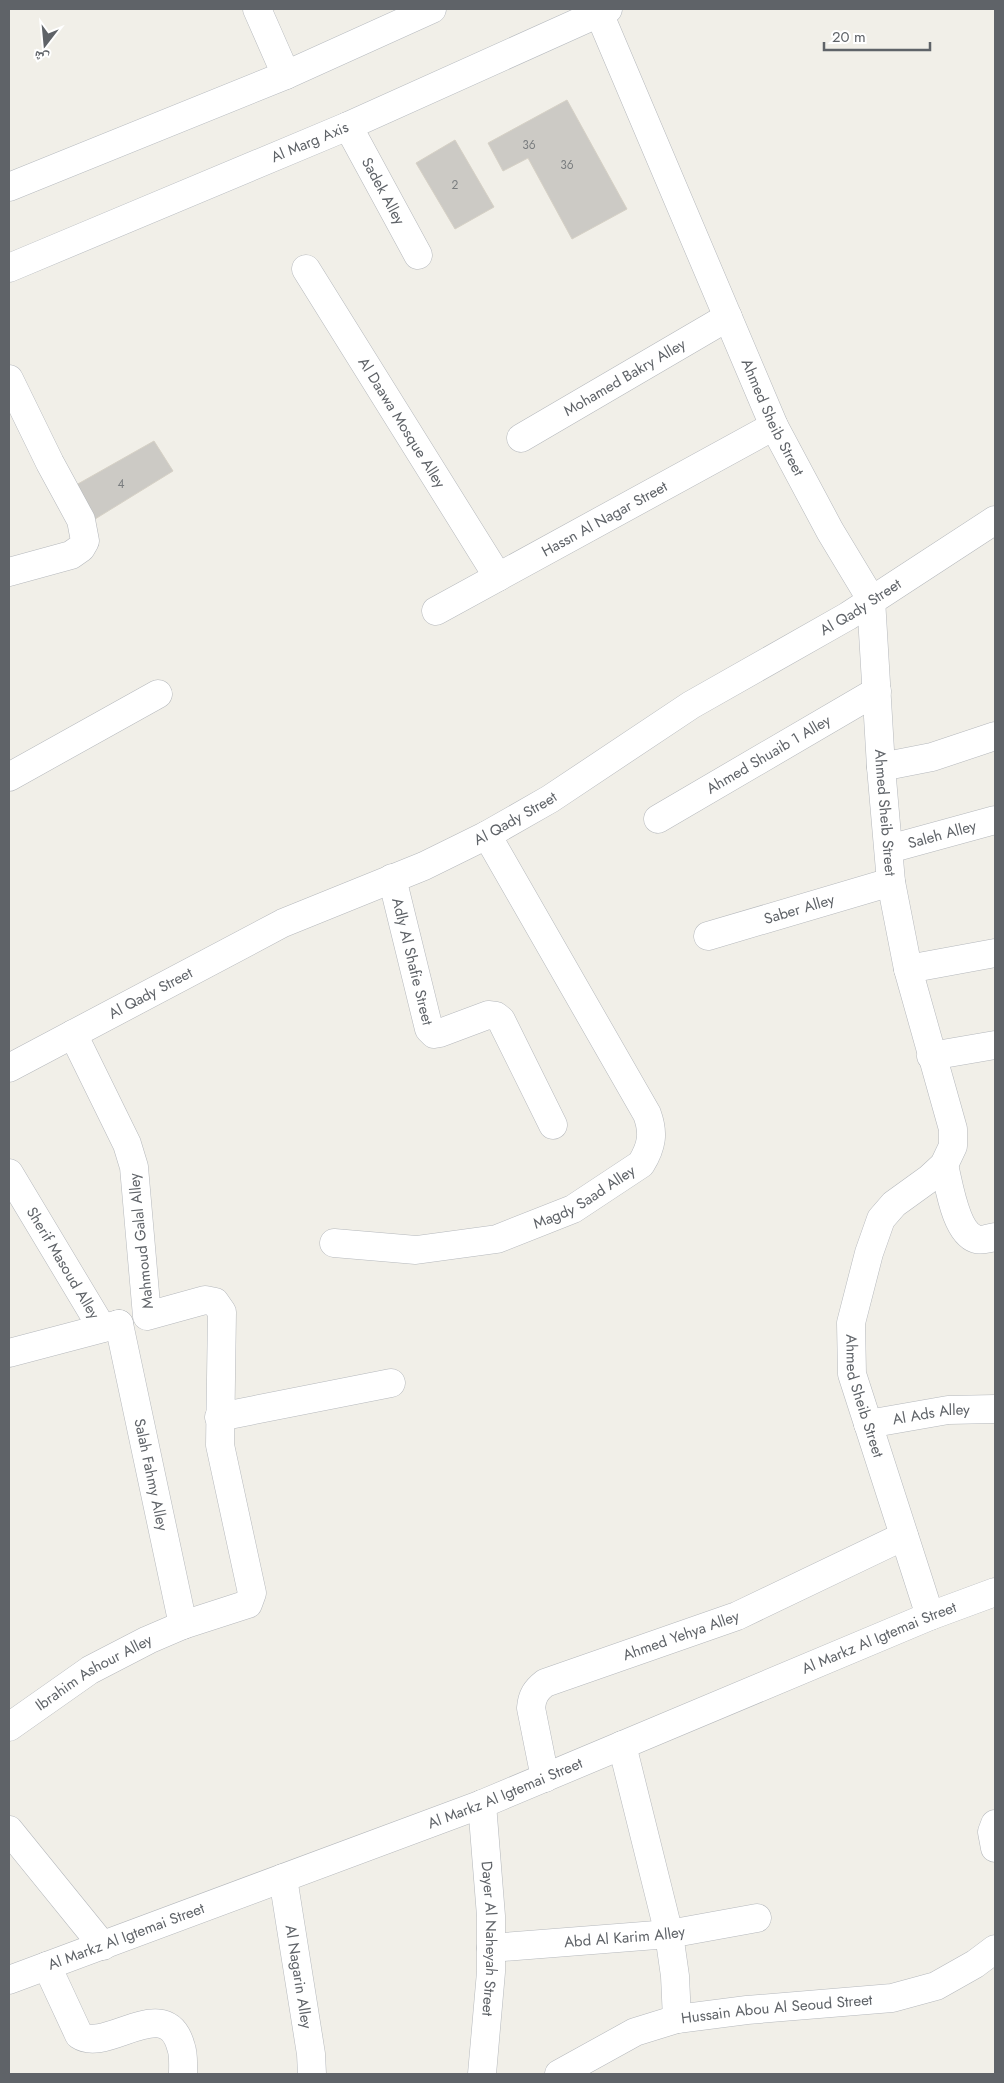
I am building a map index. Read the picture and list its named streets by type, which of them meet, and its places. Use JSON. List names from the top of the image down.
{
  "streets": {
    "street": [
      "Al Marg Axis",
      "Sadek Alley",
      "Mohamed Bakry Alley",
      "Ahmed Sheib Street",
      "Al Daawa Mosque Alley",
      "Hassn Al Nagar Street",
      "Al Qady Street",
      "Ahmed Shuaib 1 Alley",
      "Saleh Alley",
      "Saber Alley",
      "Adly Al Shafie Street",
      "Magdy Saad Alley",
      "Mahmoud Galal Alley",
      "Sherif Masoud Alley",
      "Al Ads Alley",
      "Salah Fahmy Alley",
      "Ahmed Yehya Alley",
      "Al Markz Al Igtemai Street",
      "Ibrahim Ashour Alley",
      "Abd Al Karim Alley",
      "Dayer Al Naheyah Street",
      "Al Nagarin Alley",
      "Hussain Abou Al Seoud Street"
    ]
  },
  "crossings": [
    ["Al Marg Axis", "Sadek Alley"],
    ["Al Marg Axis", "Ahmed Sheib Street"],
    ["Mohamed Bakry Alley", "Ahmed Sheib Street"],
    ["Ahmed Sheib Street", "Hassn Al Nagar Street"],
    ["Ahmed Sheib Street", "Al Qady Street"],
    ["Ahmed Sheib Street", "Ahmed Shuaib 1 Alley"],
    ["Ahmed Sheib Street", "Saleh Alley"],
    ["Ahmed Sheib Street", "Saber Alley"],
    ["Ahmed Sheib Street", "Al Ads Alley"],
    ["Ahmed Sheib Street", "Ahmed Yehya Alley"],
    ["Ahmed Sheib Street", "Al Markz Al Igtemai Street"],
    ["Al Daawa Mosque Alley", "Hassn Al Nagar Street"],
    ["Al Qady Street", "Adly Al Shafie Street"],
    ["Al Qady Street", "Magdy Saad Alley"],
    ["Al Qady Street", "Mahmoud Galal Alley"],
    ["Mahmoud Galal Alley", "Sherif Masoud Alley"],
    ["Mahmoud Galal Alley", "Salah Fahmy Alley"],
    ["Mahmoud Galal Alley", "Ibrahim Ashour Alley"],
    ["Sherif Masoud Alley", "Salah Fahmy Alley"],
    ["Salah Fahmy Alley", "Ibrahim Ashour Alley"],
    ["Ahmed Yehya Alley", "Al Markz Al Igtemai Street"],
    ["Al Markz Al Igtemai Street", "Dayer Al Naheyah Street"],
    ["Al Markz Al Igtemai Street", "Al Nagarin Alley"],
    ["Abd Al Karim Alley", "Dayer Al Naheyah Street"]
  ],
  "house_numbers": [
    "36",
    "36",
    "2",
    "4"
  ],
  "scale_bar": "20 m",
  "north": "bottom"
}
